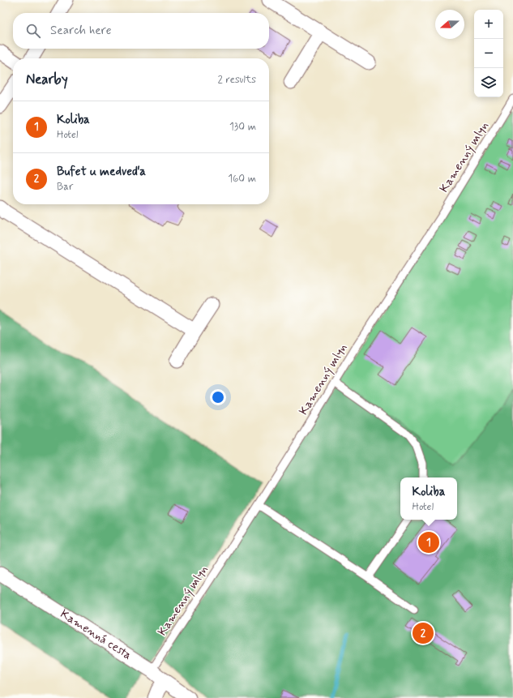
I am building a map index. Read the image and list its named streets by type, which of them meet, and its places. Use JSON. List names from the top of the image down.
{
  "streets": {
    "street": ["Kamenná cesta"],
    "lane": ["Kamenný mlyn"]
  },
  "crossings": [
    ["Kamenný mlyn", "Kamenná cesta"]
  ],
  "north": "left",
  "page": {
    "map_buttons": ["+", "−"],
    "search": "Search here",
    "heading": ["Nearby", "2 results"],
    "list": [
      {
        "mark": "1",
        "name": "Koliba",
        "note": "Hotel",
        "value": "130 m"
      },
      {
        "mark": "2",
        "name": "Bufet u medveďa",
        "note": "Bar",
        "value": "160 m"
      }
    ],
    "popup": ["Koliba", "Hotel"],
    "pins": ["1", "2"]
  }
}
